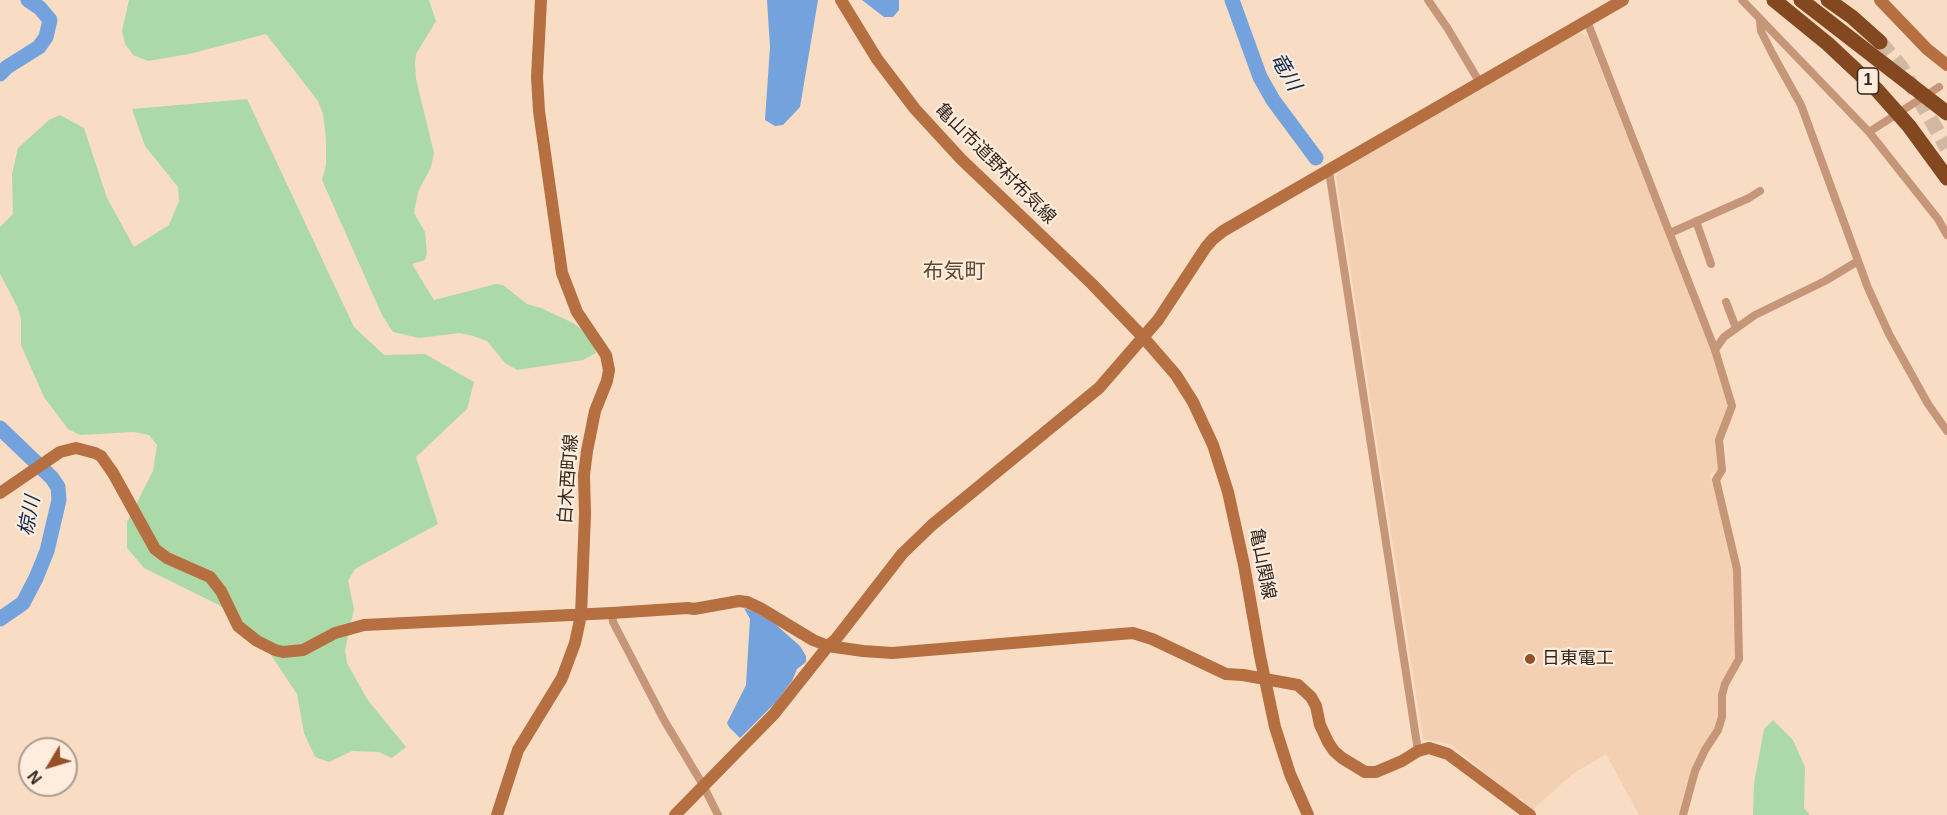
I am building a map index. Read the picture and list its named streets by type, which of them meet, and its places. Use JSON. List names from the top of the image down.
{
  "streets": {
    "highway": ["1"],
    "street": ["亀山市道野村布気線", "白木西町線", "亀山関線"]
  },
  "crossings": [
    ["亀山市道野村布気線", "亀山関線"]
  ],
  "districts": ["布気町"],
  "water": ["竜川", "椋川"],
  "places": ["日東電工"],
  "north": "bottom left"
}
